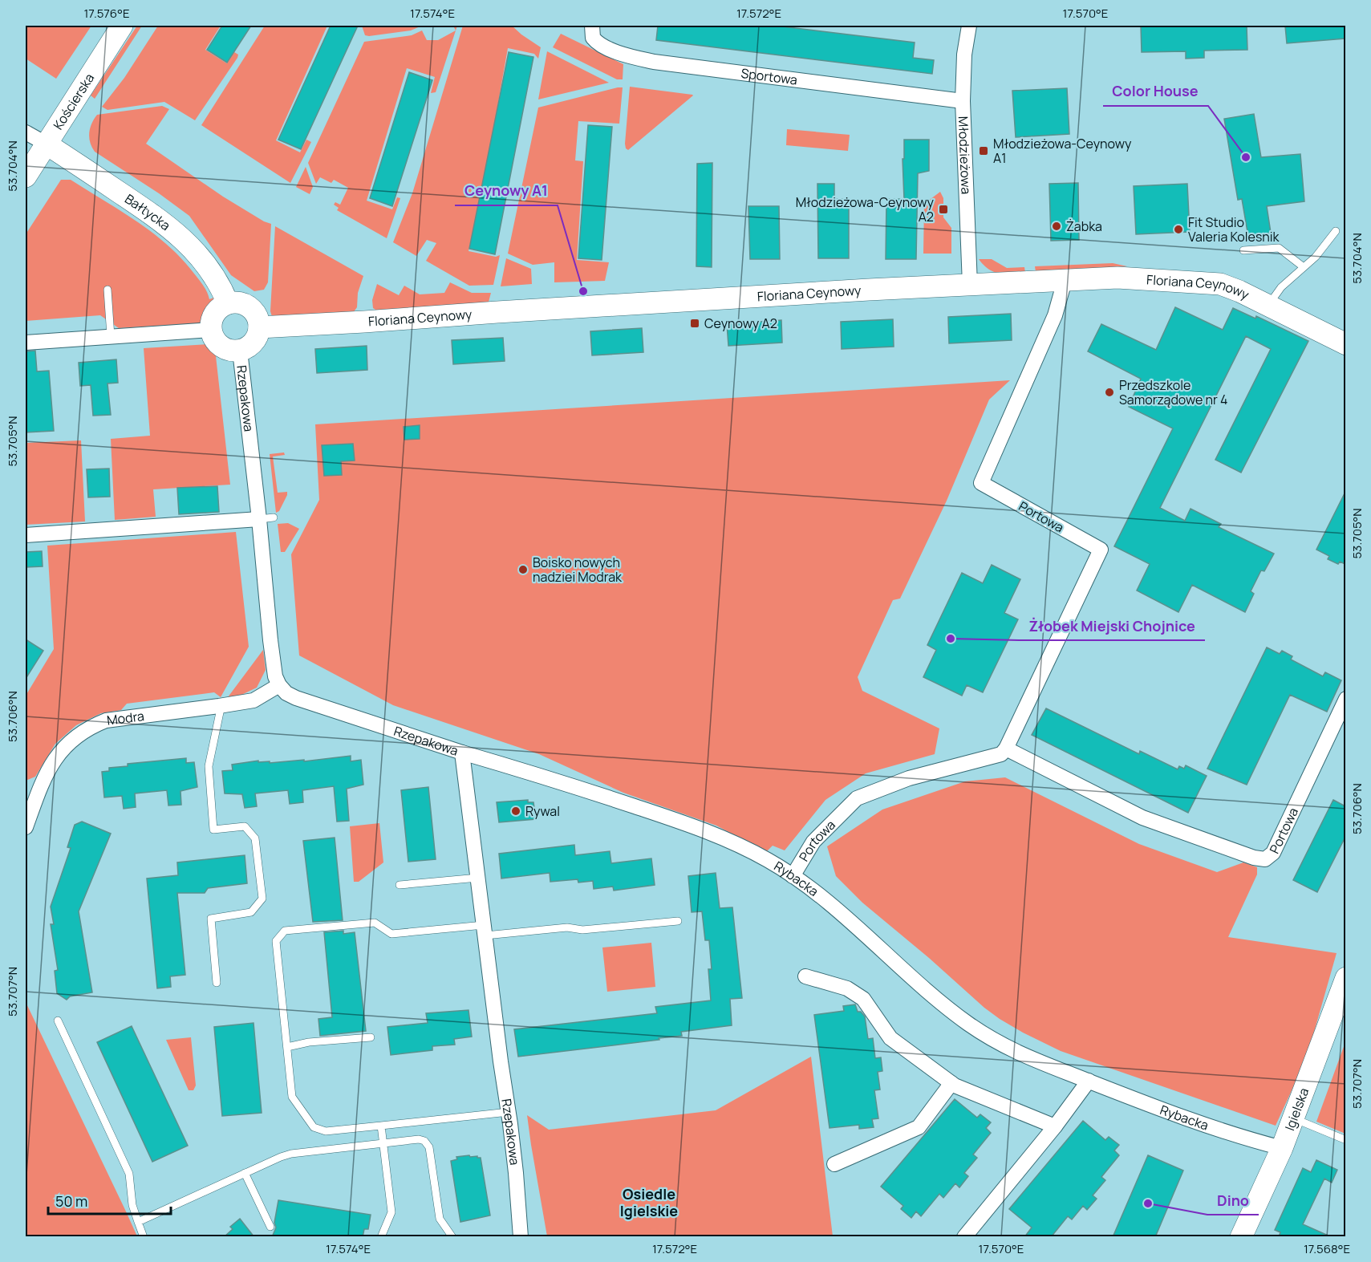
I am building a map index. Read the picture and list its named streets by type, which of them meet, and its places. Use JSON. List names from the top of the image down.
{
  "streets": {
    "street": [
      "Sportowa",
      "Kościerska",
      "Młodzieżowa",
      "Bałtycka",
      "Floriana Ceynowy",
      "Rzepakowa",
      "Portowa",
      "Modra",
      "Rybacka",
      "Igielska"
    ]
  },
  "crossings": [
    ["Sportowa", "Młodzieżowa"],
    ["Kościerska", "Bałtycka"],
    ["Młodzieżowa", "Floriana Ceynowy"],
    ["Bałtycka", "Floriana Ceynowy"],
    ["Bałtycka", "Rzepakowa"],
    ["Floriana Ceynowy", "Rzepakowa"],
    ["Floriana Ceynowy", "Portowa"],
    ["Rzepakowa", "Modra"],
    ["Rzepakowa", "Rybacka"],
    ["Portowa", "Rybacka"],
    ["Rybacka", "Igielska"]
  ],
  "districts": ["Osiedle Igielskie"],
  "places": {
    "transit": ["Młodzieżowa-Ceynowy A1", "Młodzieżowa-Ceynowy A2", "Ceynowy A2"],
    "other": [
      "Color House",
      "Żabka",
      "Fit Studio Valeria Kolesnik",
      "Ceynowy A1",
      "Przedszkole Samorządowe nr 4",
      "Boisko nowych nadziei Modrak",
      "Żłobek Miejski Chojnice",
      "Rywal",
      "Dino"
    ]
  },
  "scale_bar": "50 m",
  "coordinates": [
    "17.576°E",
    "17.574°E",
    "17.572°E",
    "17.570°E",
    "53.704°N",
    "53.705°N",
    "53.706°N",
    "53.707°N",
    "17.568°E"
  ]
}
